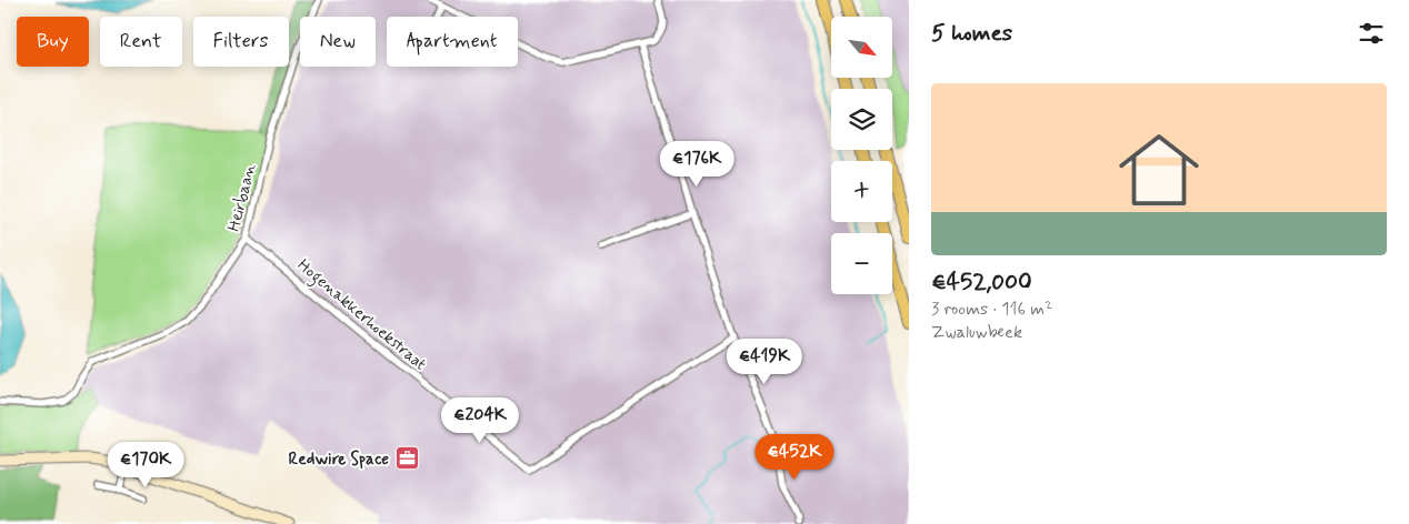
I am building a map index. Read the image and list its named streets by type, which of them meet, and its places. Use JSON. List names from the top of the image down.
{
  "streets": {
    "street": ["Heirbaan", "Hogenakkerhoekstraat"]
  },
  "crossings": [
    ["Heirbaan", "Hogenakkerhoekstraat"]
  ],
  "places": {
    "office": ["Redwire Space"]
  },
  "north": "bottom right",
  "page": {
    "heading": "5 homes",
    "map_buttons": ["+", "−"],
    "chip": [
      "Buy",
      "Rent",
      "Filters",
      "New",
      "Apartment"
    ],
    "list": [
      {
        "name": "€452,000",
        "note": "3 rooms · 116 m² · Zwaluwbeek"
      }
    ],
    "price": [
      "€176K",
      "€419K",
      "€204K",
      "€452K",
      "€170K"
    ]
  }
}
